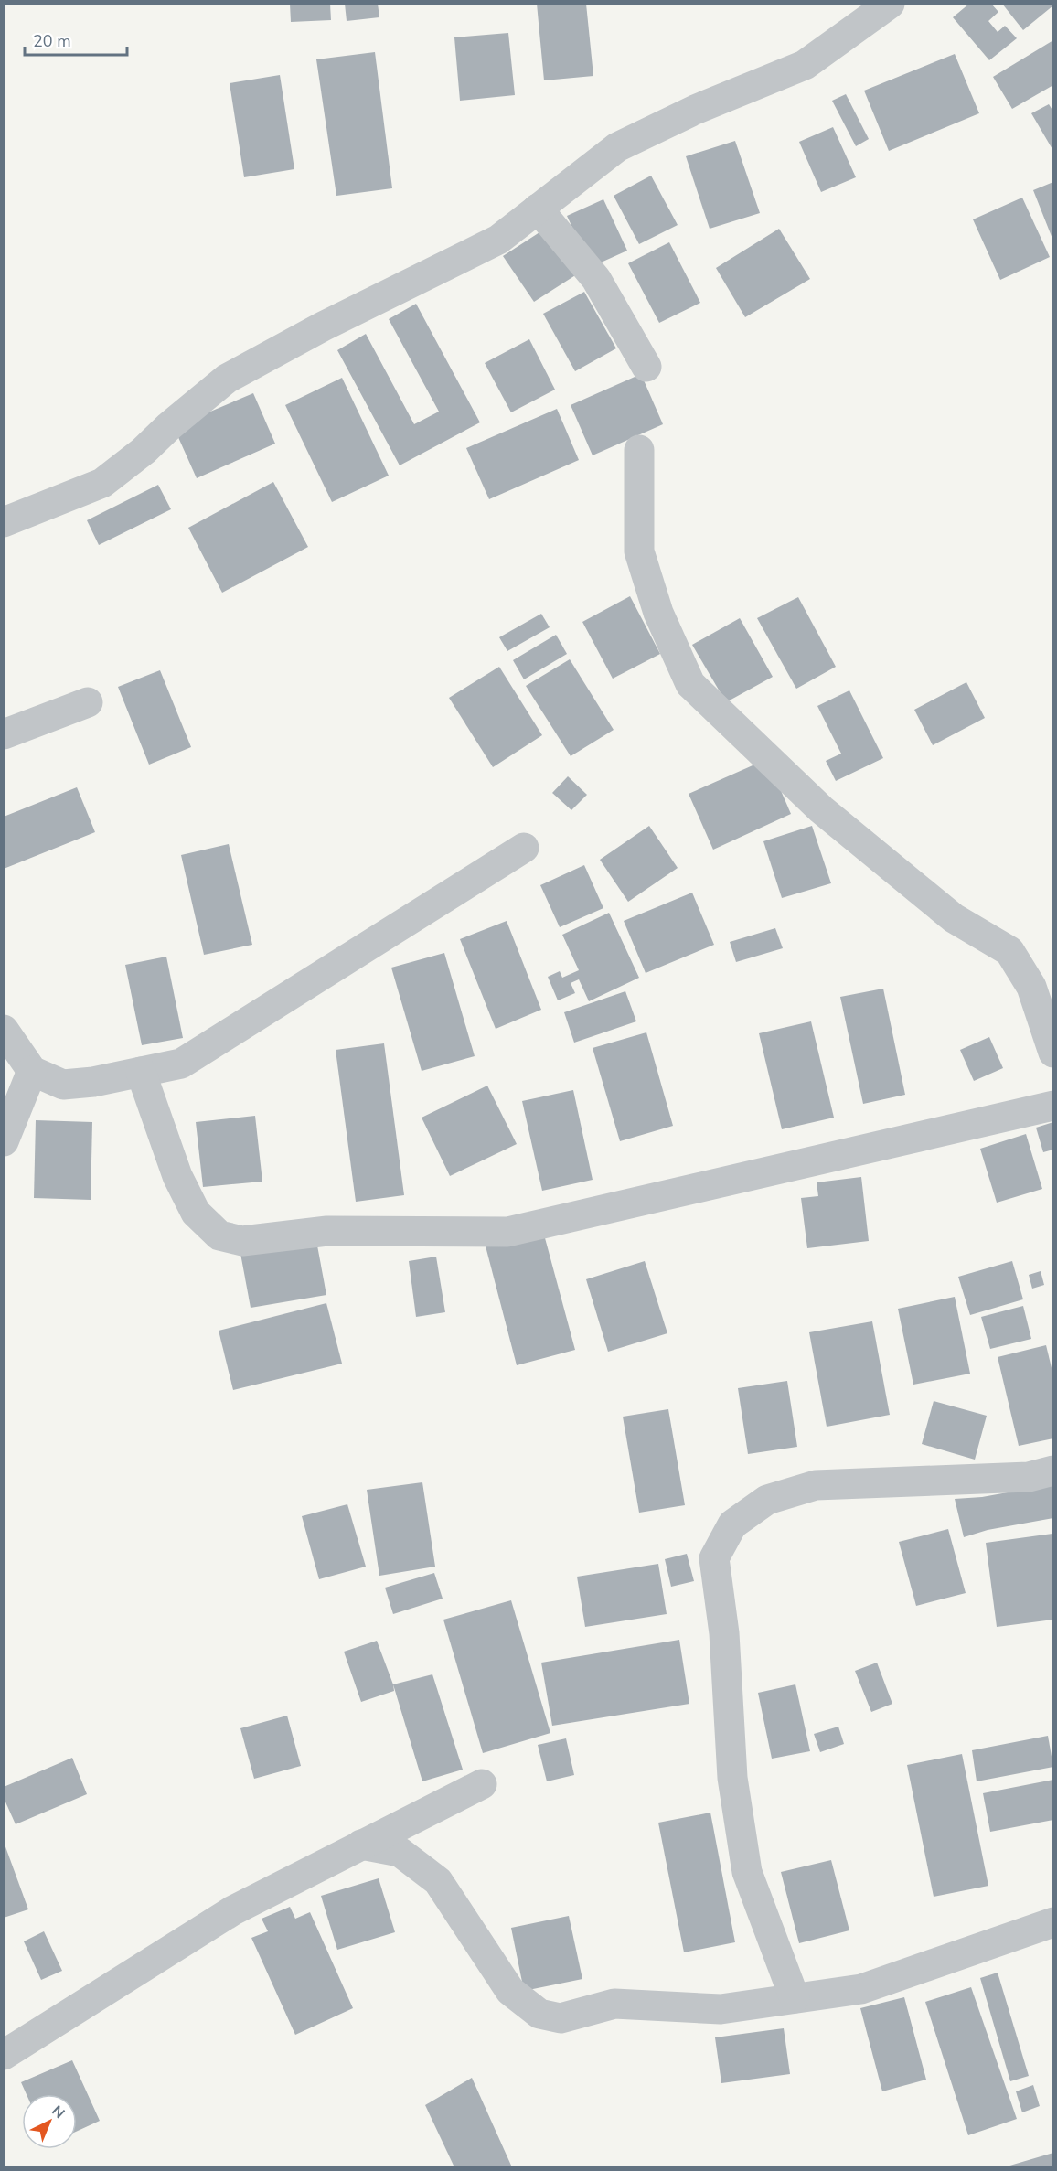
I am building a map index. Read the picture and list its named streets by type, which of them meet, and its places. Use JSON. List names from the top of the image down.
{
  "scale_bar": "20 m",
  "north": "top right"
}
